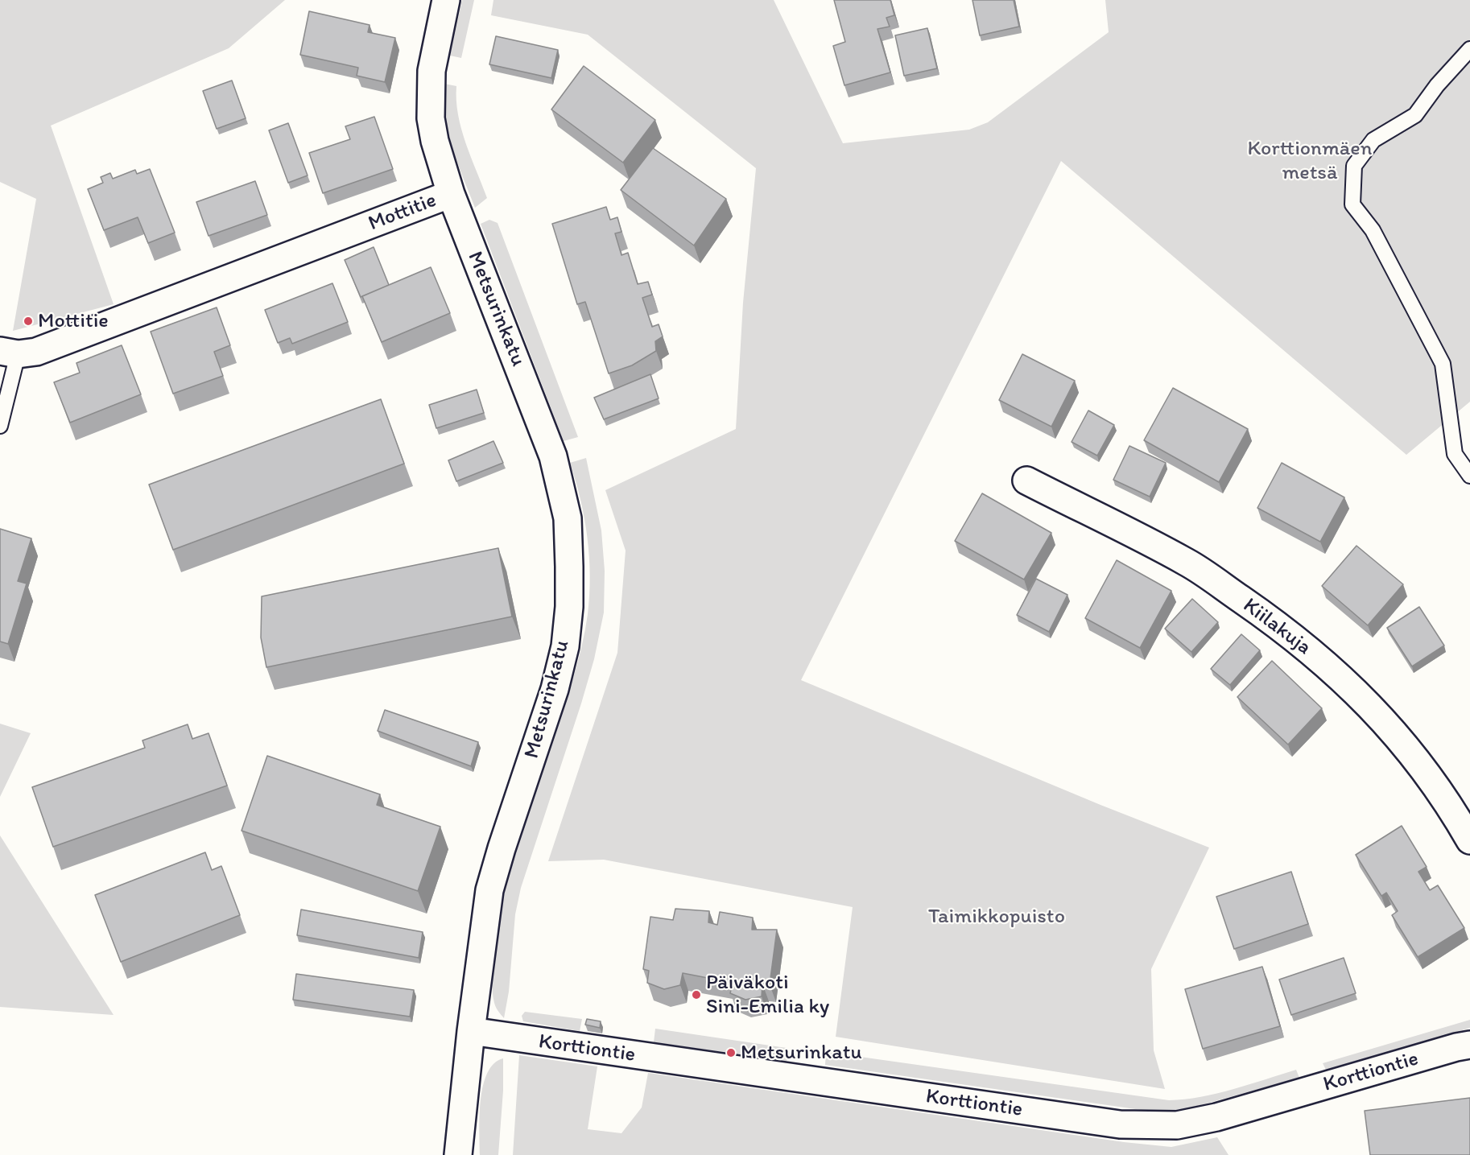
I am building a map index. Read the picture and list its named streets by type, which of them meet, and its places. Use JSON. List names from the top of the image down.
{
  "streets": {
    "street": [
      "Mottitie",
      "Metsurinkatu",
      "Kiilakuja",
      "Korttiontie"
    ]
  },
  "crossings": [
    ["Mottitie", "Metsurinkatu"],
    ["Metsurinkatu", "Korttiontie"]
  ],
  "parks": ["Korttionmäen metsä", "Taimikkopuisto"],
  "places": ["Mottitie", "Päiväkoti Sini-Emilia ky", "Metsurinkatu"]
}
